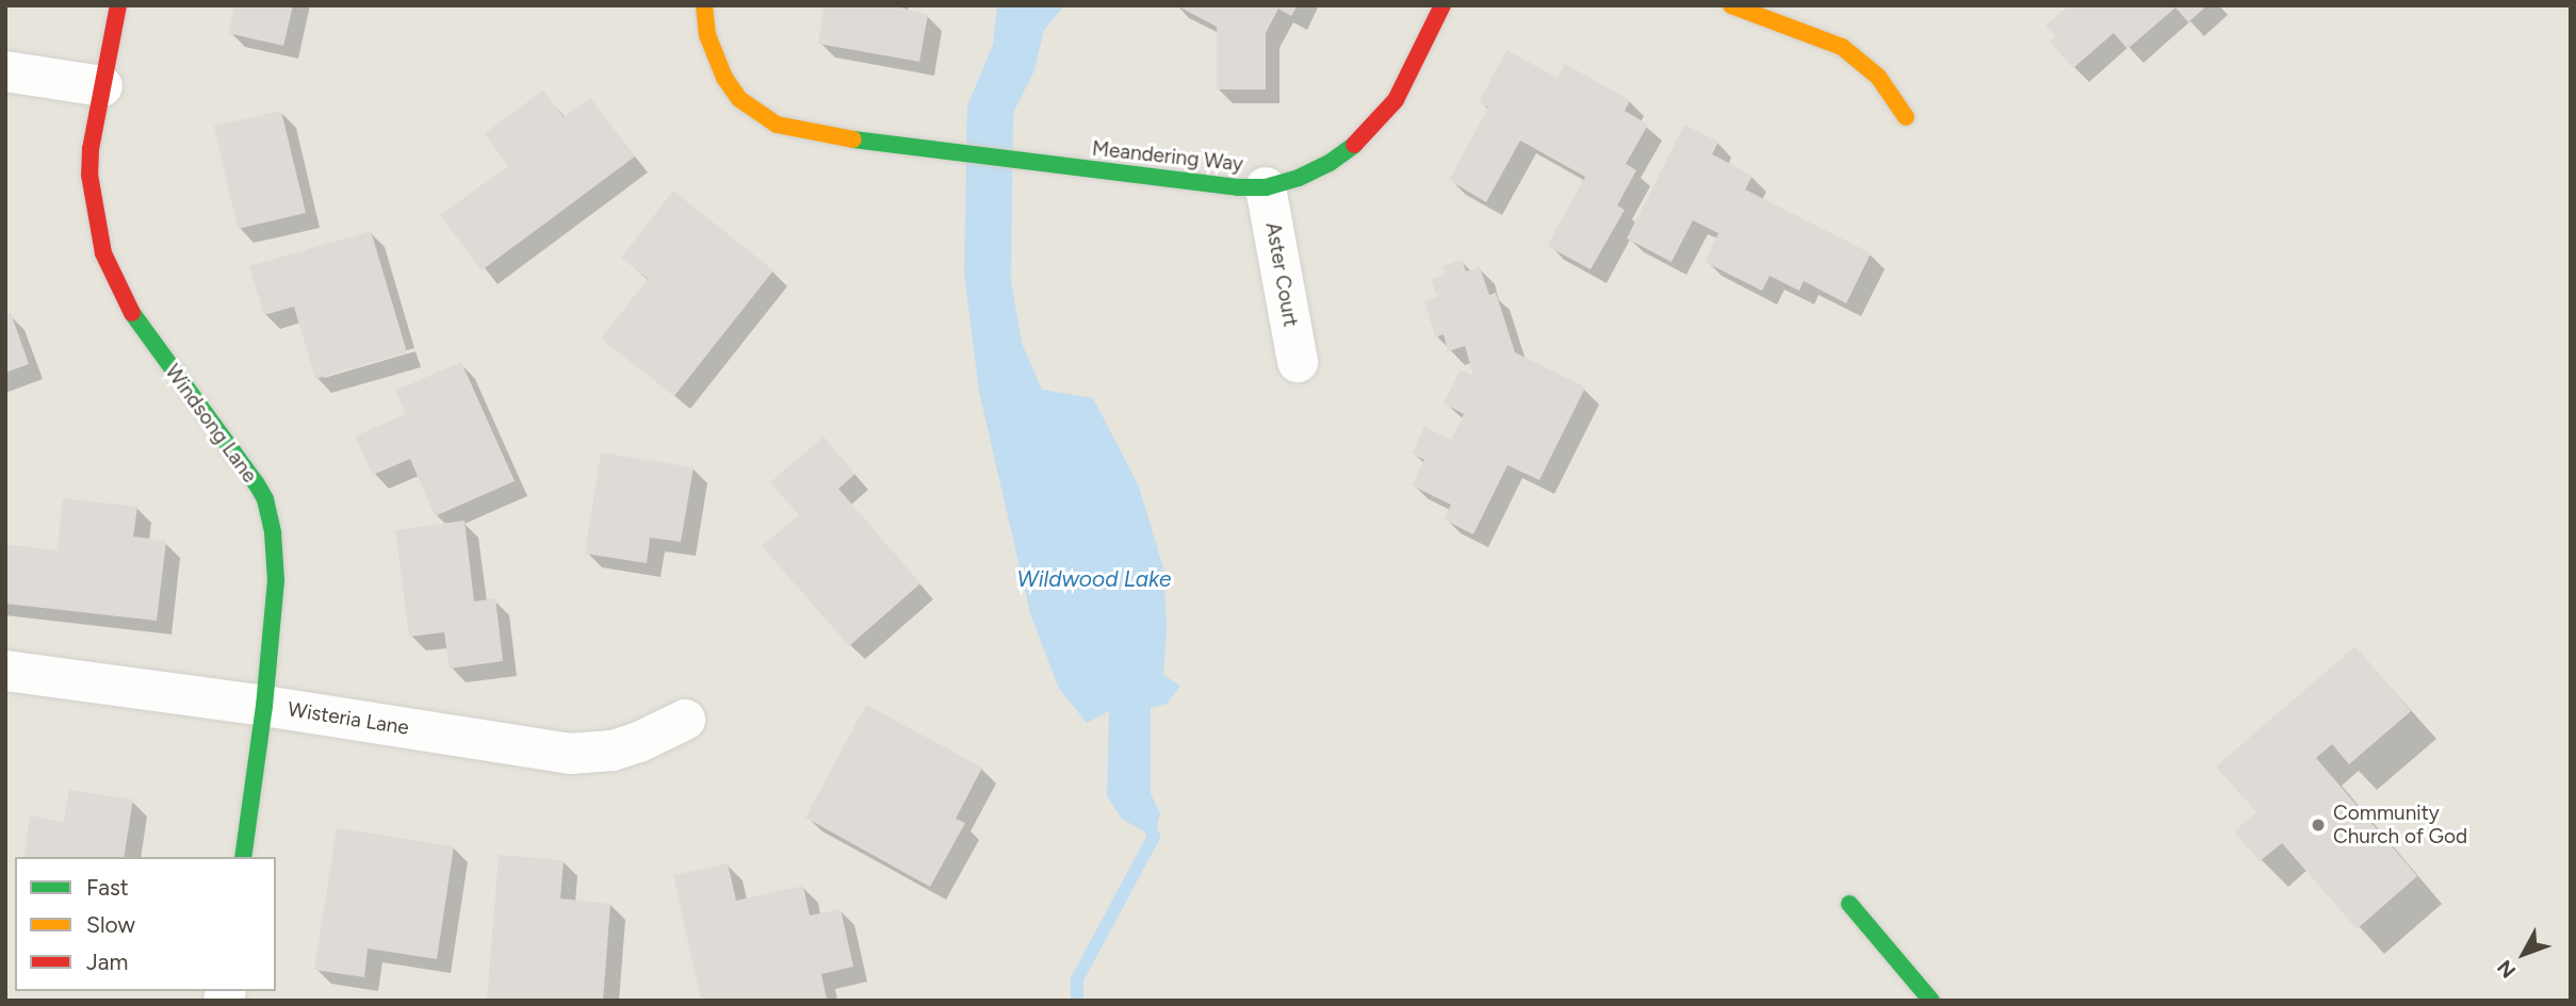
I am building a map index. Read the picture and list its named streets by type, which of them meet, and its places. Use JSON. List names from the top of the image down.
{
  "streets": {
    "street": [
      "Meandering Way",
      "Aster Court",
      "Windsong Lane",
      "Wisteria Lane"
    ]
  },
  "crossings": [
    ["Meandering Way", "Aster Court"],
    ["Windsong Lane", "Wisteria Lane"]
  ],
  "water": ["Wildwood Lake"],
  "places": ["Community Church of God"],
  "legend": ["Fast", "Slow", "Jam"],
  "north": "bottom left"
}
